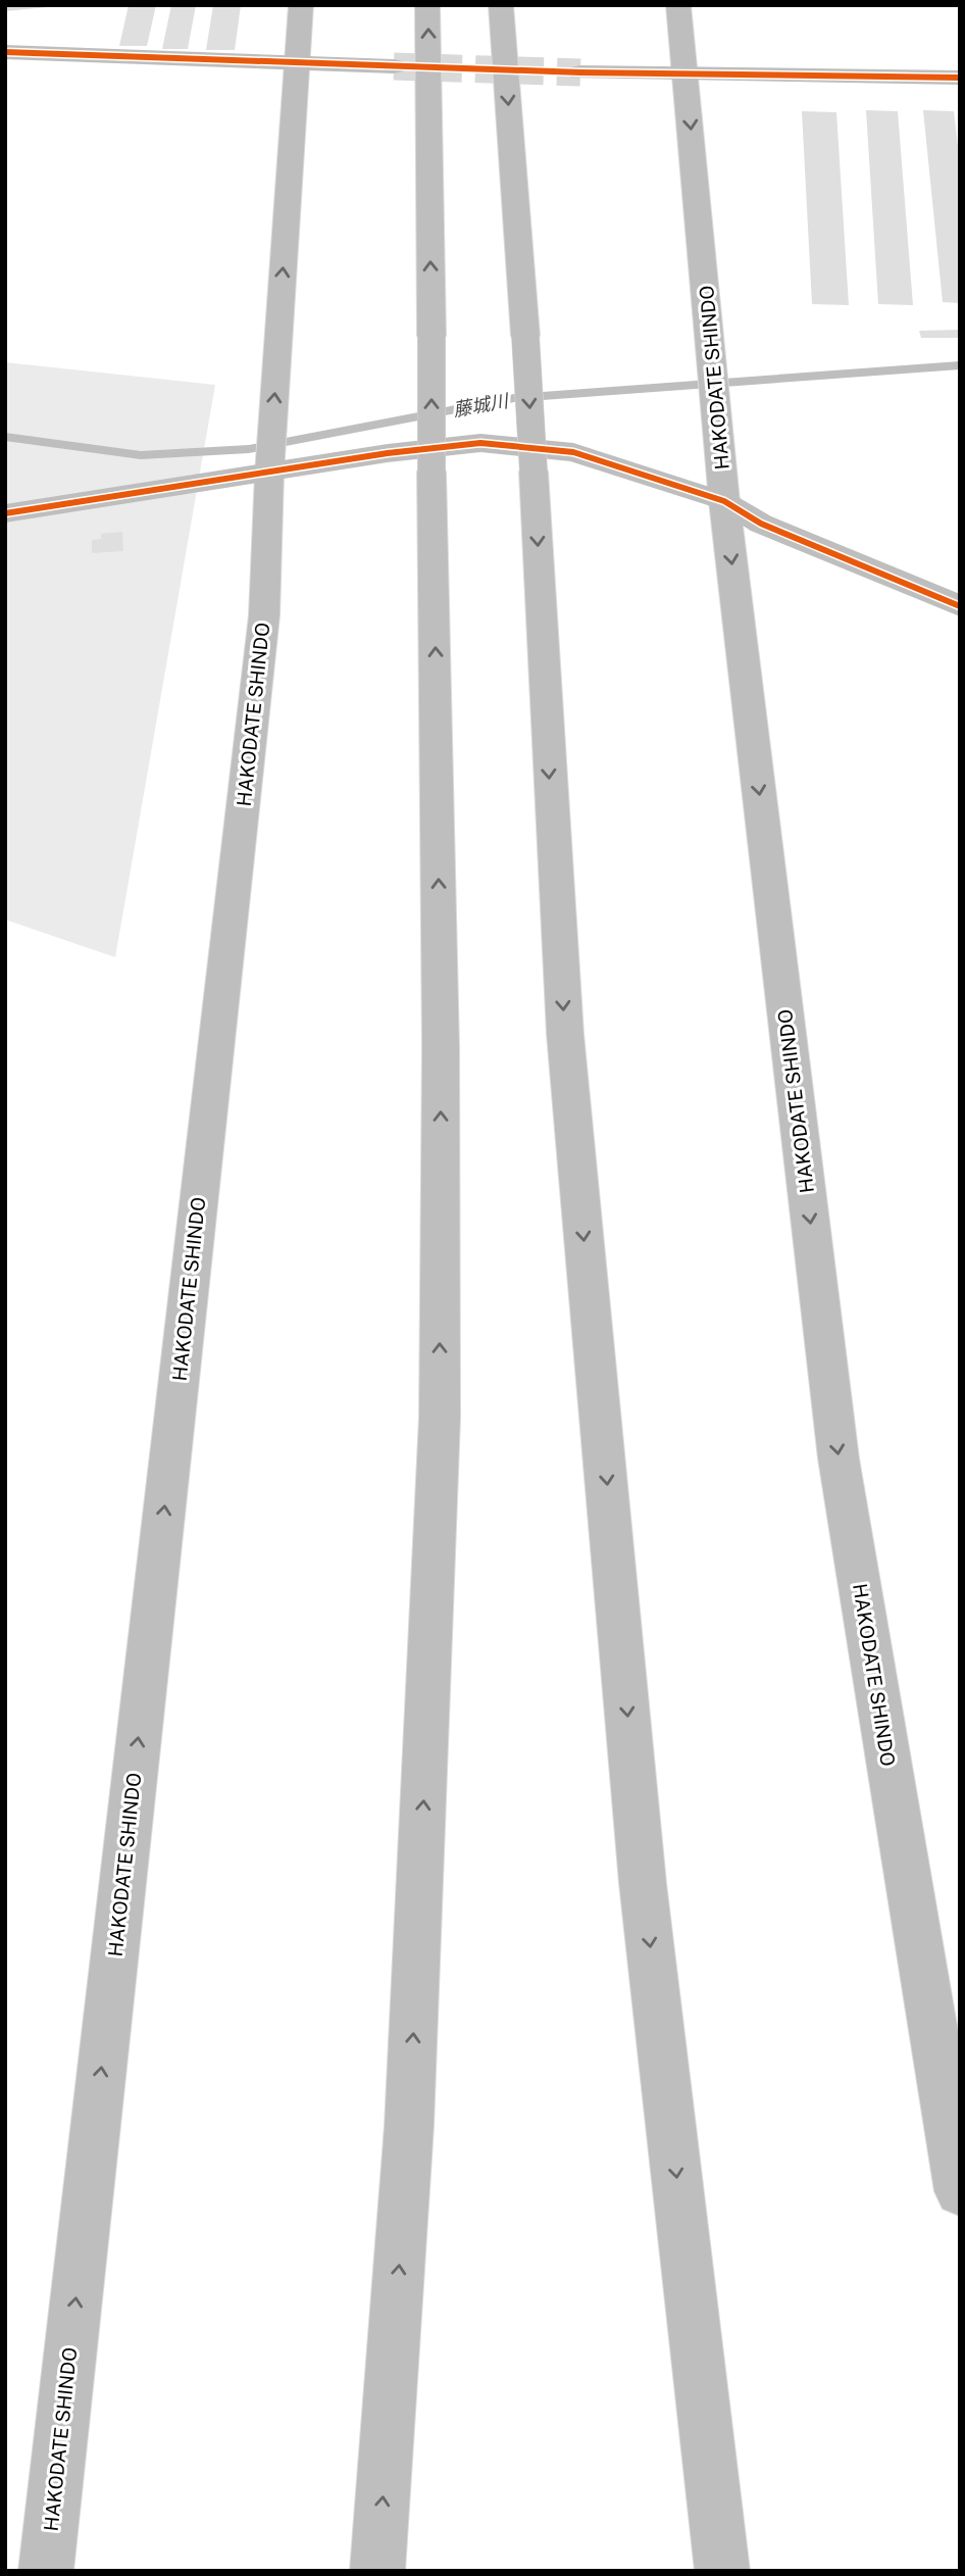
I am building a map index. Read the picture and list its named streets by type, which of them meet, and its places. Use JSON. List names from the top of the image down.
{
  "streets": {
    "main road": ["HAKODATE SHINDO"]
  },
  "water": ["藤城川"]
}
